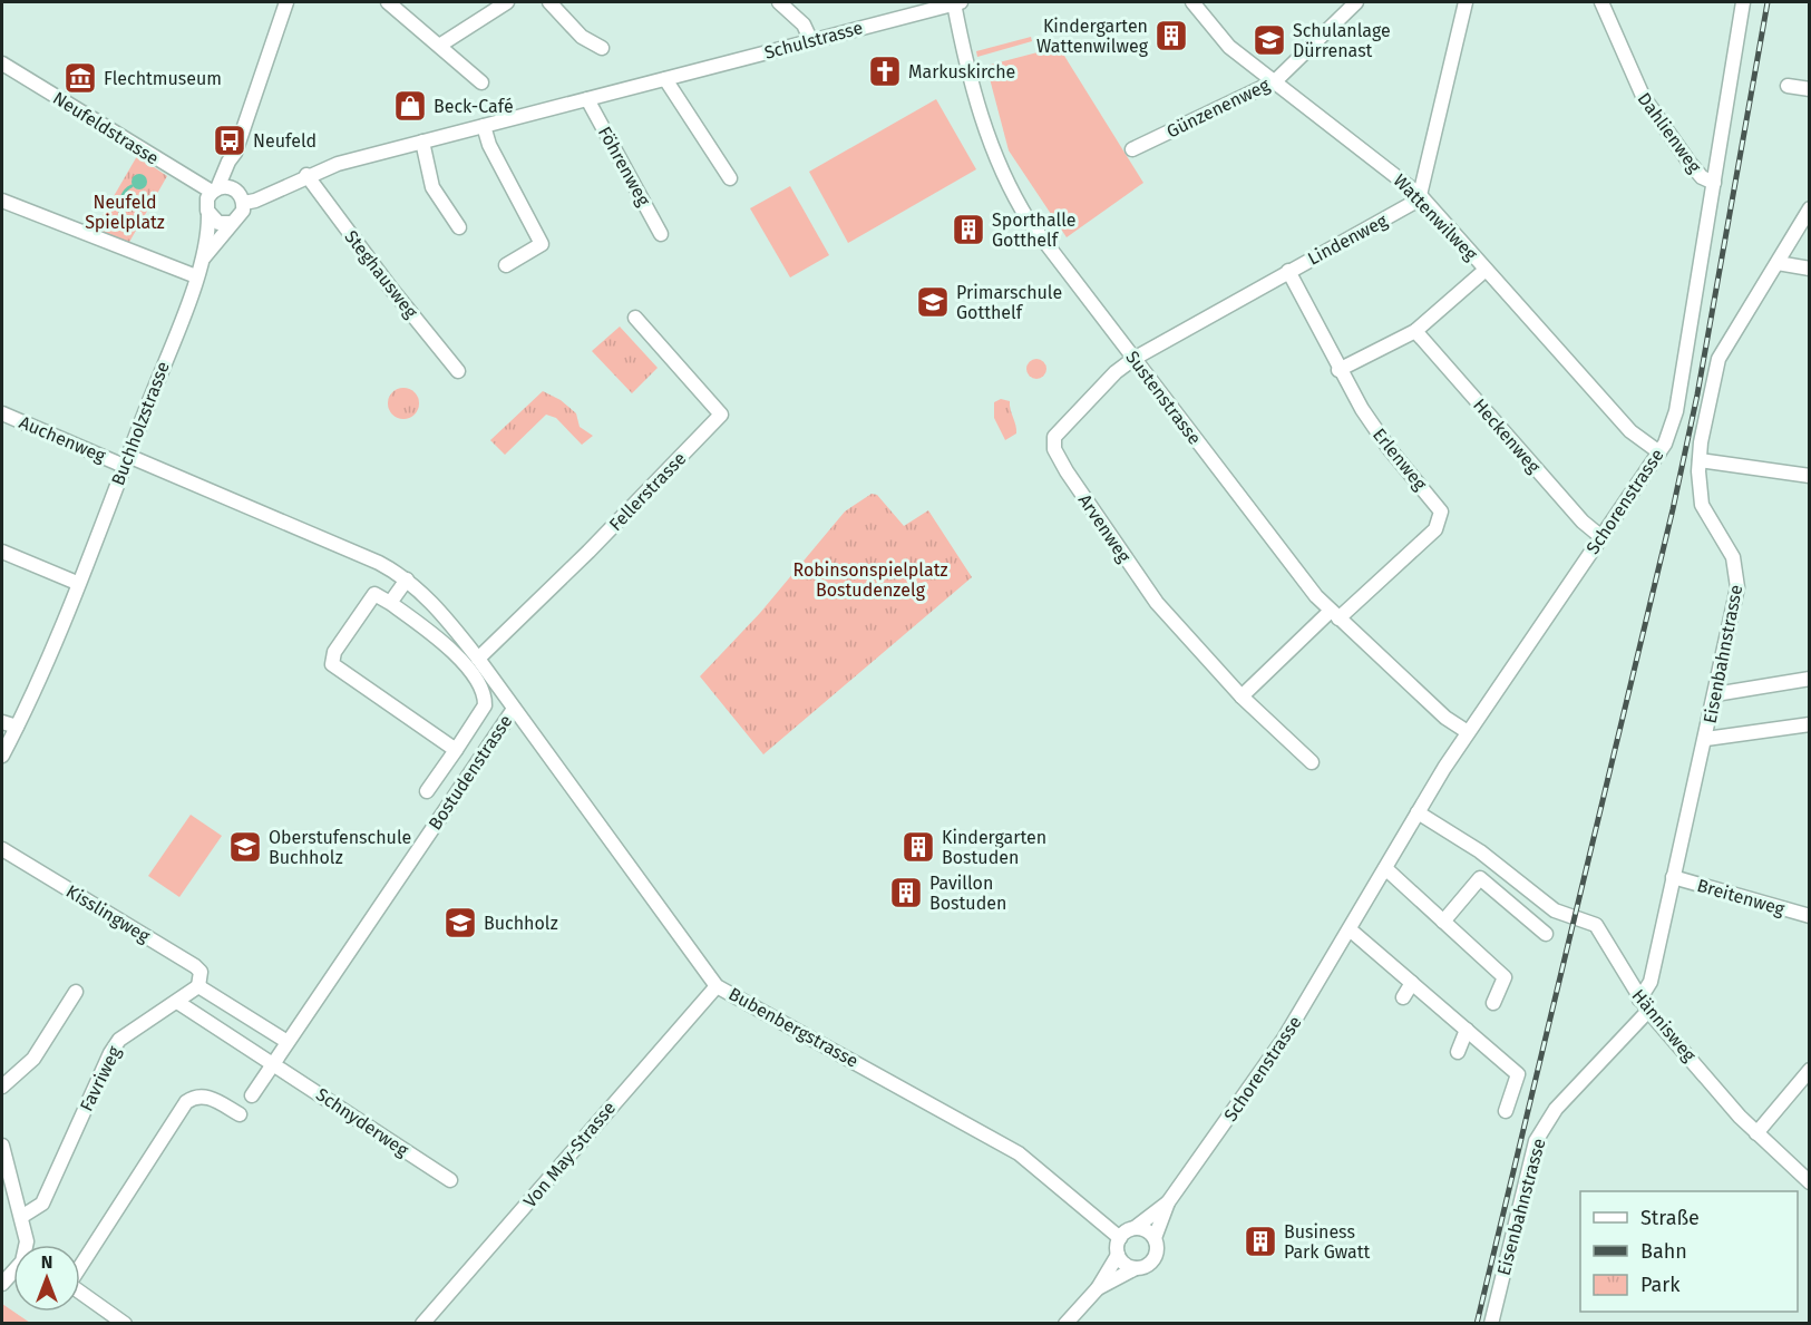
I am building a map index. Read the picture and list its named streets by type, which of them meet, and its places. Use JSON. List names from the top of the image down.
{
  "streets": {
    "street": [
      "Schulstrasse",
      "Günzenenweg",
      "Neufeldstrasse",
      "Dahlienweg",
      "Föhrenweg",
      "Wattenwilweg",
      "Lindenweg",
      "Steghausweg",
      "Sustenstrasse",
      "Buchholzstrasse",
      "Heckenweg",
      "Auchenweg",
      "Erlenweg",
      "Fellerstrasse",
      "Schorenstrasse",
      "Arvenweg",
      "Eisenbahnstrasse",
      "Bostudenstrasse",
      "Breitenweg",
      "Kisslingweg",
      "Hännisweg",
      "Bubenbergstrasse",
      "Favriweg",
      "Schnyderweg",
      "Von May-Strasse"
    ]
  },
  "crossings": [
    ["Schulstrasse", "Neufeldstrasse"],
    ["Schulstrasse", "Föhrenweg"],
    ["Schulstrasse", "Steghausweg"],
    ["Schulstrasse", "Sustenstrasse"],
    ["Schulstrasse", "Buchholzstrasse"],
    ["Günzenenweg", "Wattenwilweg"],
    ["Neufeldstrasse", "Buchholzstrasse"],
    ["Dahlienweg", "Schorenstrasse"],
    ["Wattenwilweg", "Lindenweg"],
    ["Wattenwilweg", "Schorenstrasse"],
    ["Lindenweg", "Sustenstrasse"],
    ["Lindenweg", "Erlenweg"],
    ["Lindenweg", "Arvenweg"],
    ["Sustenstrasse", "Erlenweg"],
    ["Sustenstrasse", "Schorenstrasse"],
    ["Sustenstrasse", "Arvenweg"],
    ["Buchholzstrasse", "Auchenweg"],
    ["Buchholzstrasse", "Bostudenstrasse"],
    ["Heckenweg", "Schorenstrasse"],
    ["Auchenweg", "Bostudenstrasse"],
    ["Fellerstrasse", "Bostudenstrasse"],
    ["Schorenstrasse", "Hännisweg"],
    ["Schorenstrasse", "Bubenbergstrasse"],
    ["Eisenbahnstrasse", "Breitenweg"],
    ["Eisenbahnstrasse", "Hännisweg"],
    ["Bostudenstrasse", "Bubenbergstrasse"],
    ["Bostudenstrasse", "Schnyderweg"],
    ["Kisslingweg", "Favriweg"],
    ["Bubenbergstrasse", "Von May-Strasse"],
    ["Favriweg", "Schnyderweg"]
  ],
  "parks": ["Neufeld Spielplatz", "Robinsonspielplatz Bostudenzelg"],
  "places": {
    "building": [
      "Kindergarten Wattenwilweg",
      "Sporthalle Gotthelf",
      "Kindergarten Bostuden",
      "Pavillon Bostuden",
      "Business Park Gwatt"
    ],
    "school or university": [
      "Schulanlage Dürrenast",
      "Primarschule Gotthelf",
      "Oberstufenschule Buchholz",
      "Buchholz"
    ],
    "church": ["Markuskirche"],
    "museum": ["Flechtmuseum"],
    "shop": ["Beck-Café"],
    "bus stop": ["Neufeld"]
  },
  "legend": ["Straße", "Bahn", "Park"],
  "north": "top"
}
